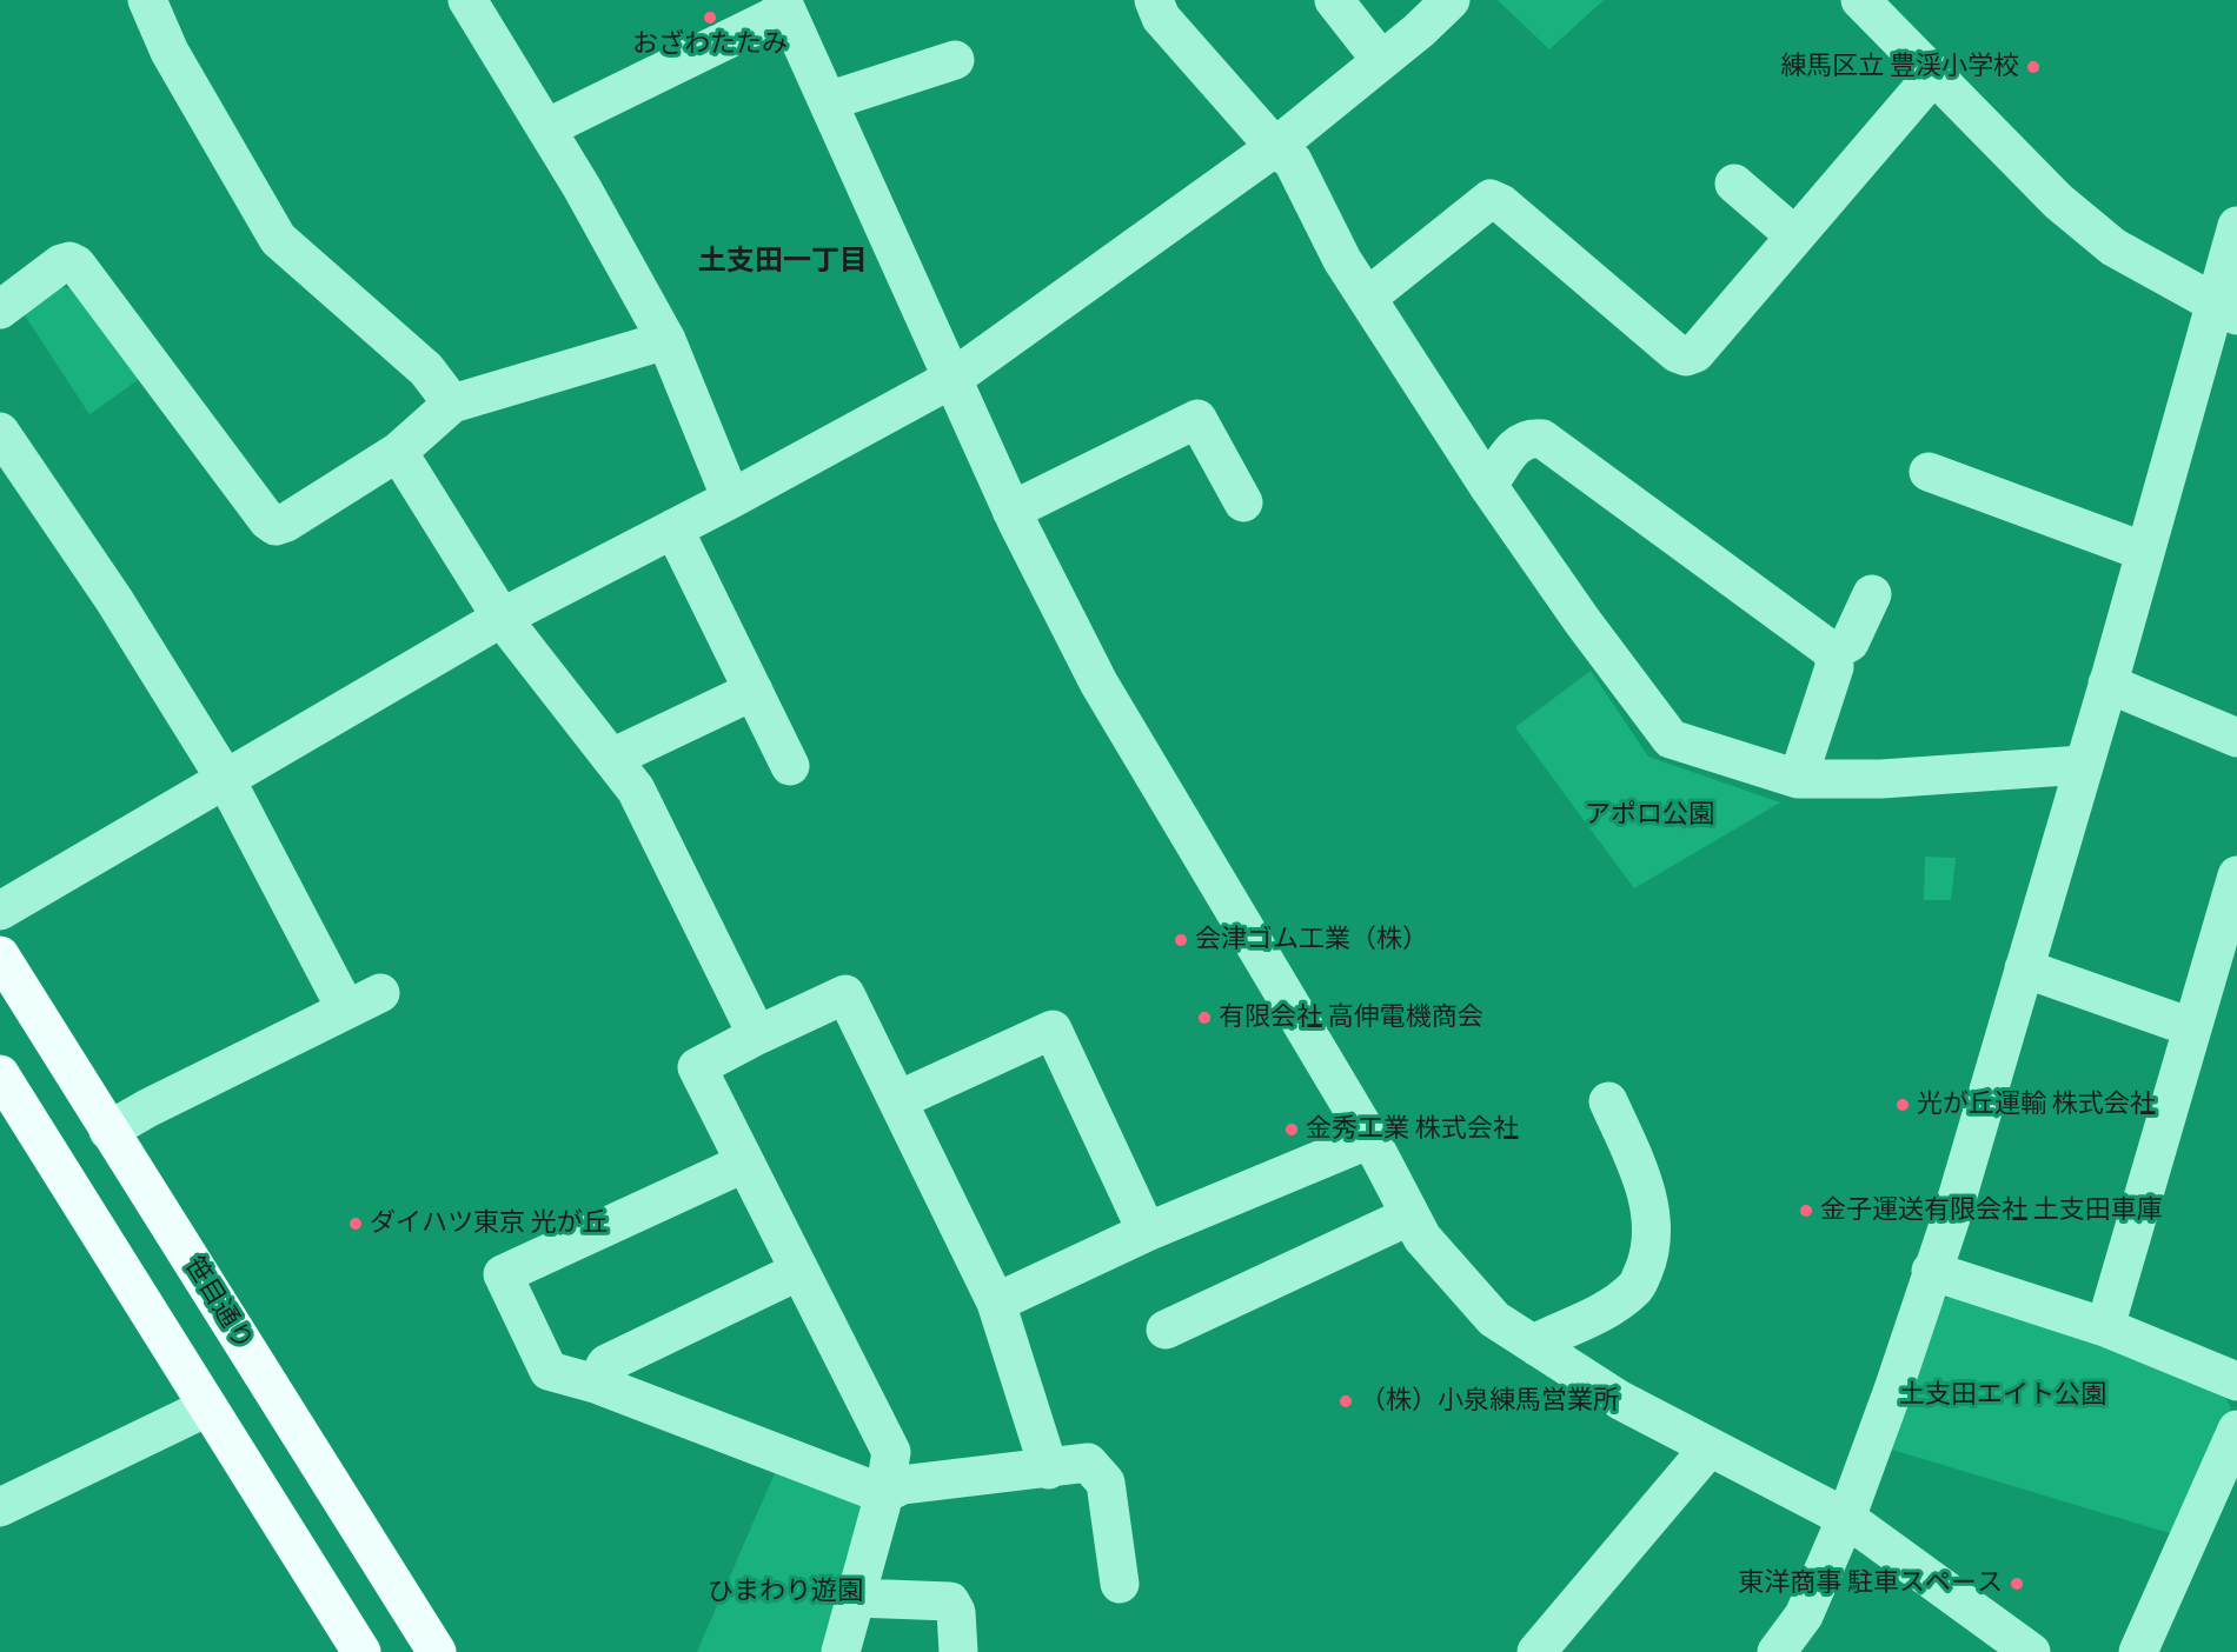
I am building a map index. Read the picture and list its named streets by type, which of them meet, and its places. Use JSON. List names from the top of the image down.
{
  "streets": {
    "main road": ["笹目通り"]
  },
  "districts": ["土支田一丁目"],
  "parks": ["アポロ公園", "土支田エイト公園", "ひまわり遊園"],
  "places": [
    "おざわたたみ",
    "練馬区立 豊渓小学校",
    "会津ゴム工業（株）",
    "有限会社 高伸電機商会",
    "光が丘運輸 株式会社",
    "金秀工業 株式会社",
    "金子運送有限会社 土支田車庫",
    "ダイハツ東京 光が丘",
    "（株）小泉練馬営業所",
    "東洋商事 駐車スペース"
  ]
}
